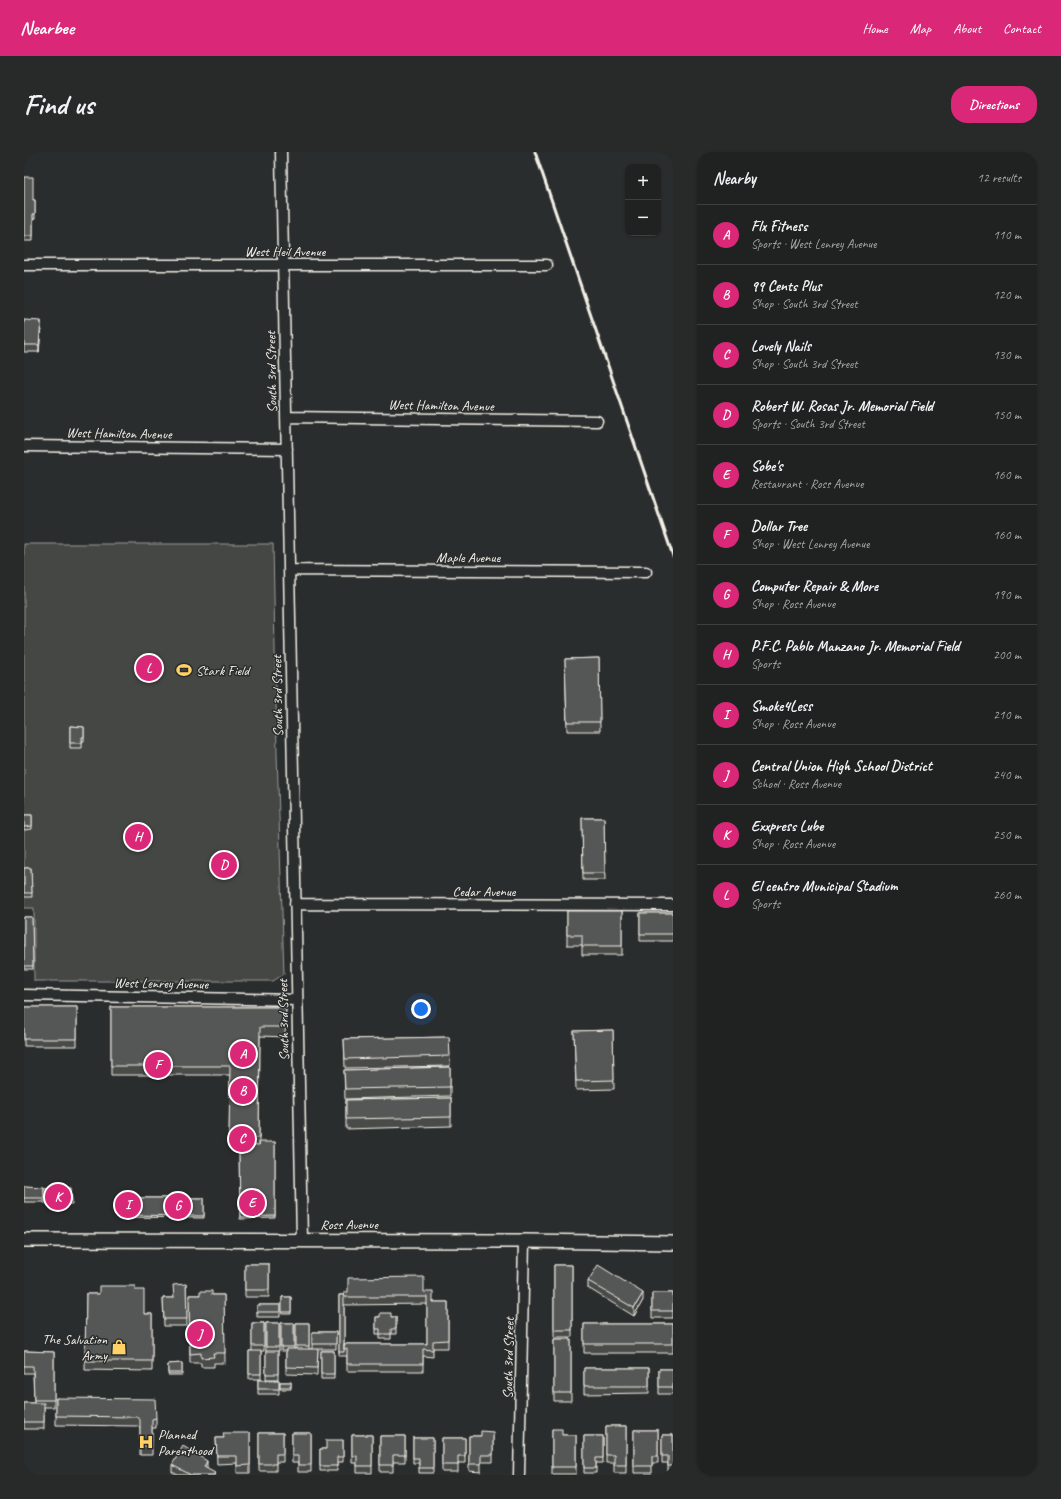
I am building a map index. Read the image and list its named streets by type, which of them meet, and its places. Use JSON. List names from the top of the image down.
{
  "streets": {
    "street": [
      "West Heil Avenue",
      "South 3rd Street",
      "West Hamilton Avenue",
      "Maple Avenue",
      "Cedar Avenue",
      "West Lenrey Avenue",
      "Ross Avenue"
    ]
  },
  "crossings": [
    ["West Heil Avenue", "South 3rd Street"],
    ["South 3rd Street", "West Hamilton Avenue"],
    ["South 3rd Street", "Maple Avenue"],
    ["South 3rd Street", "Cedar Avenue"],
    ["South 3rd Street", "West Lenrey Avenue"],
    ["South 3rd Street", "Ross Avenue"]
  ],
  "places": {
    "sports": ["Stark Field"],
    "shop": ["The Salvation Army"],
    "hospital": ["Planned Parenthood"]
  },
  "page": {
    "header": "Nearbee",
    "nav": [
      "Home",
      "Map",
      "About",
      "Contact"
    ],
    "buttons": "Directions",
    "title": "Find us",
    "heading": ["Nearby", "12 results"],
    "map_buttons": ["+", "−"],
    "list": [
      {
        "mark": "A",
        "name": "Flx Fitness",
        "note": "Sports · West Lenrey Avenue",
        "value": "110 m"
      },
      {
        "mark": "B",
        "name": "99 Cents Plus",
        "note": "Shop · South 3rd Street",
        "value": "120 m"
      },
      {
        "mark": "C",
        "name": "Lovely Nails",
        "note": "Shop · South 3rd Street",
        "value": "130 m"
      },
      {
        "mark": "D",
        "name": "Robert W. Rosas Jr. Memorial Field",
        "note": "Sports · South 3rd Street",
        "value": "150 m"
      },
      {
        "mark": "E",
        "name": "Sobe's",
        "note": "Restaurant · Ross Avenue",
        "value": "160 m"
      },
      {
        "mark": "F",
        "name": "Dollar Tree",
        "note": "Shop · West Lenrey Avenue",
        "value": "160 m"
      },
      {
        "mark": "G",
        "name": "Computer Repair & More",
        "note": "Shop · Ross Avenue",
        "value": "190 m"
      },
      {
        "mark": "H",
        "name": "P.F.C. Pablo Manzano Jr. Memorial Field",
        "note": "Sports",
        "value": "200 m"
      },
      {
        "mark": "I",
        "name": "Smoke4Less",
        "note": "Shop · Ross Avenue",
        "value": "210 m"
      },
      {
        "mark": "J",
        "name": "Central Union High School District",
        "note": "School · Ross Avenue",
        "value": "240 m"
      },
      {
        "mark": "K",
        "name": "Exxpress Lube",
        "note": "Shop · Ross Avenue",
        "value": "250 m"
      },
      {
        "mark": "L",
        "name": "El centro Municipal Stadium",
        "note": "Sports",
        "value": "260 m"
      }
    ],
    "pins": [
      "L",
      "H",
      "D",
      "A",
      "F",
      "B",
      "C",
      "K",
      "E",
      "I",
      "G",
      "J"
    ]
  }
}
